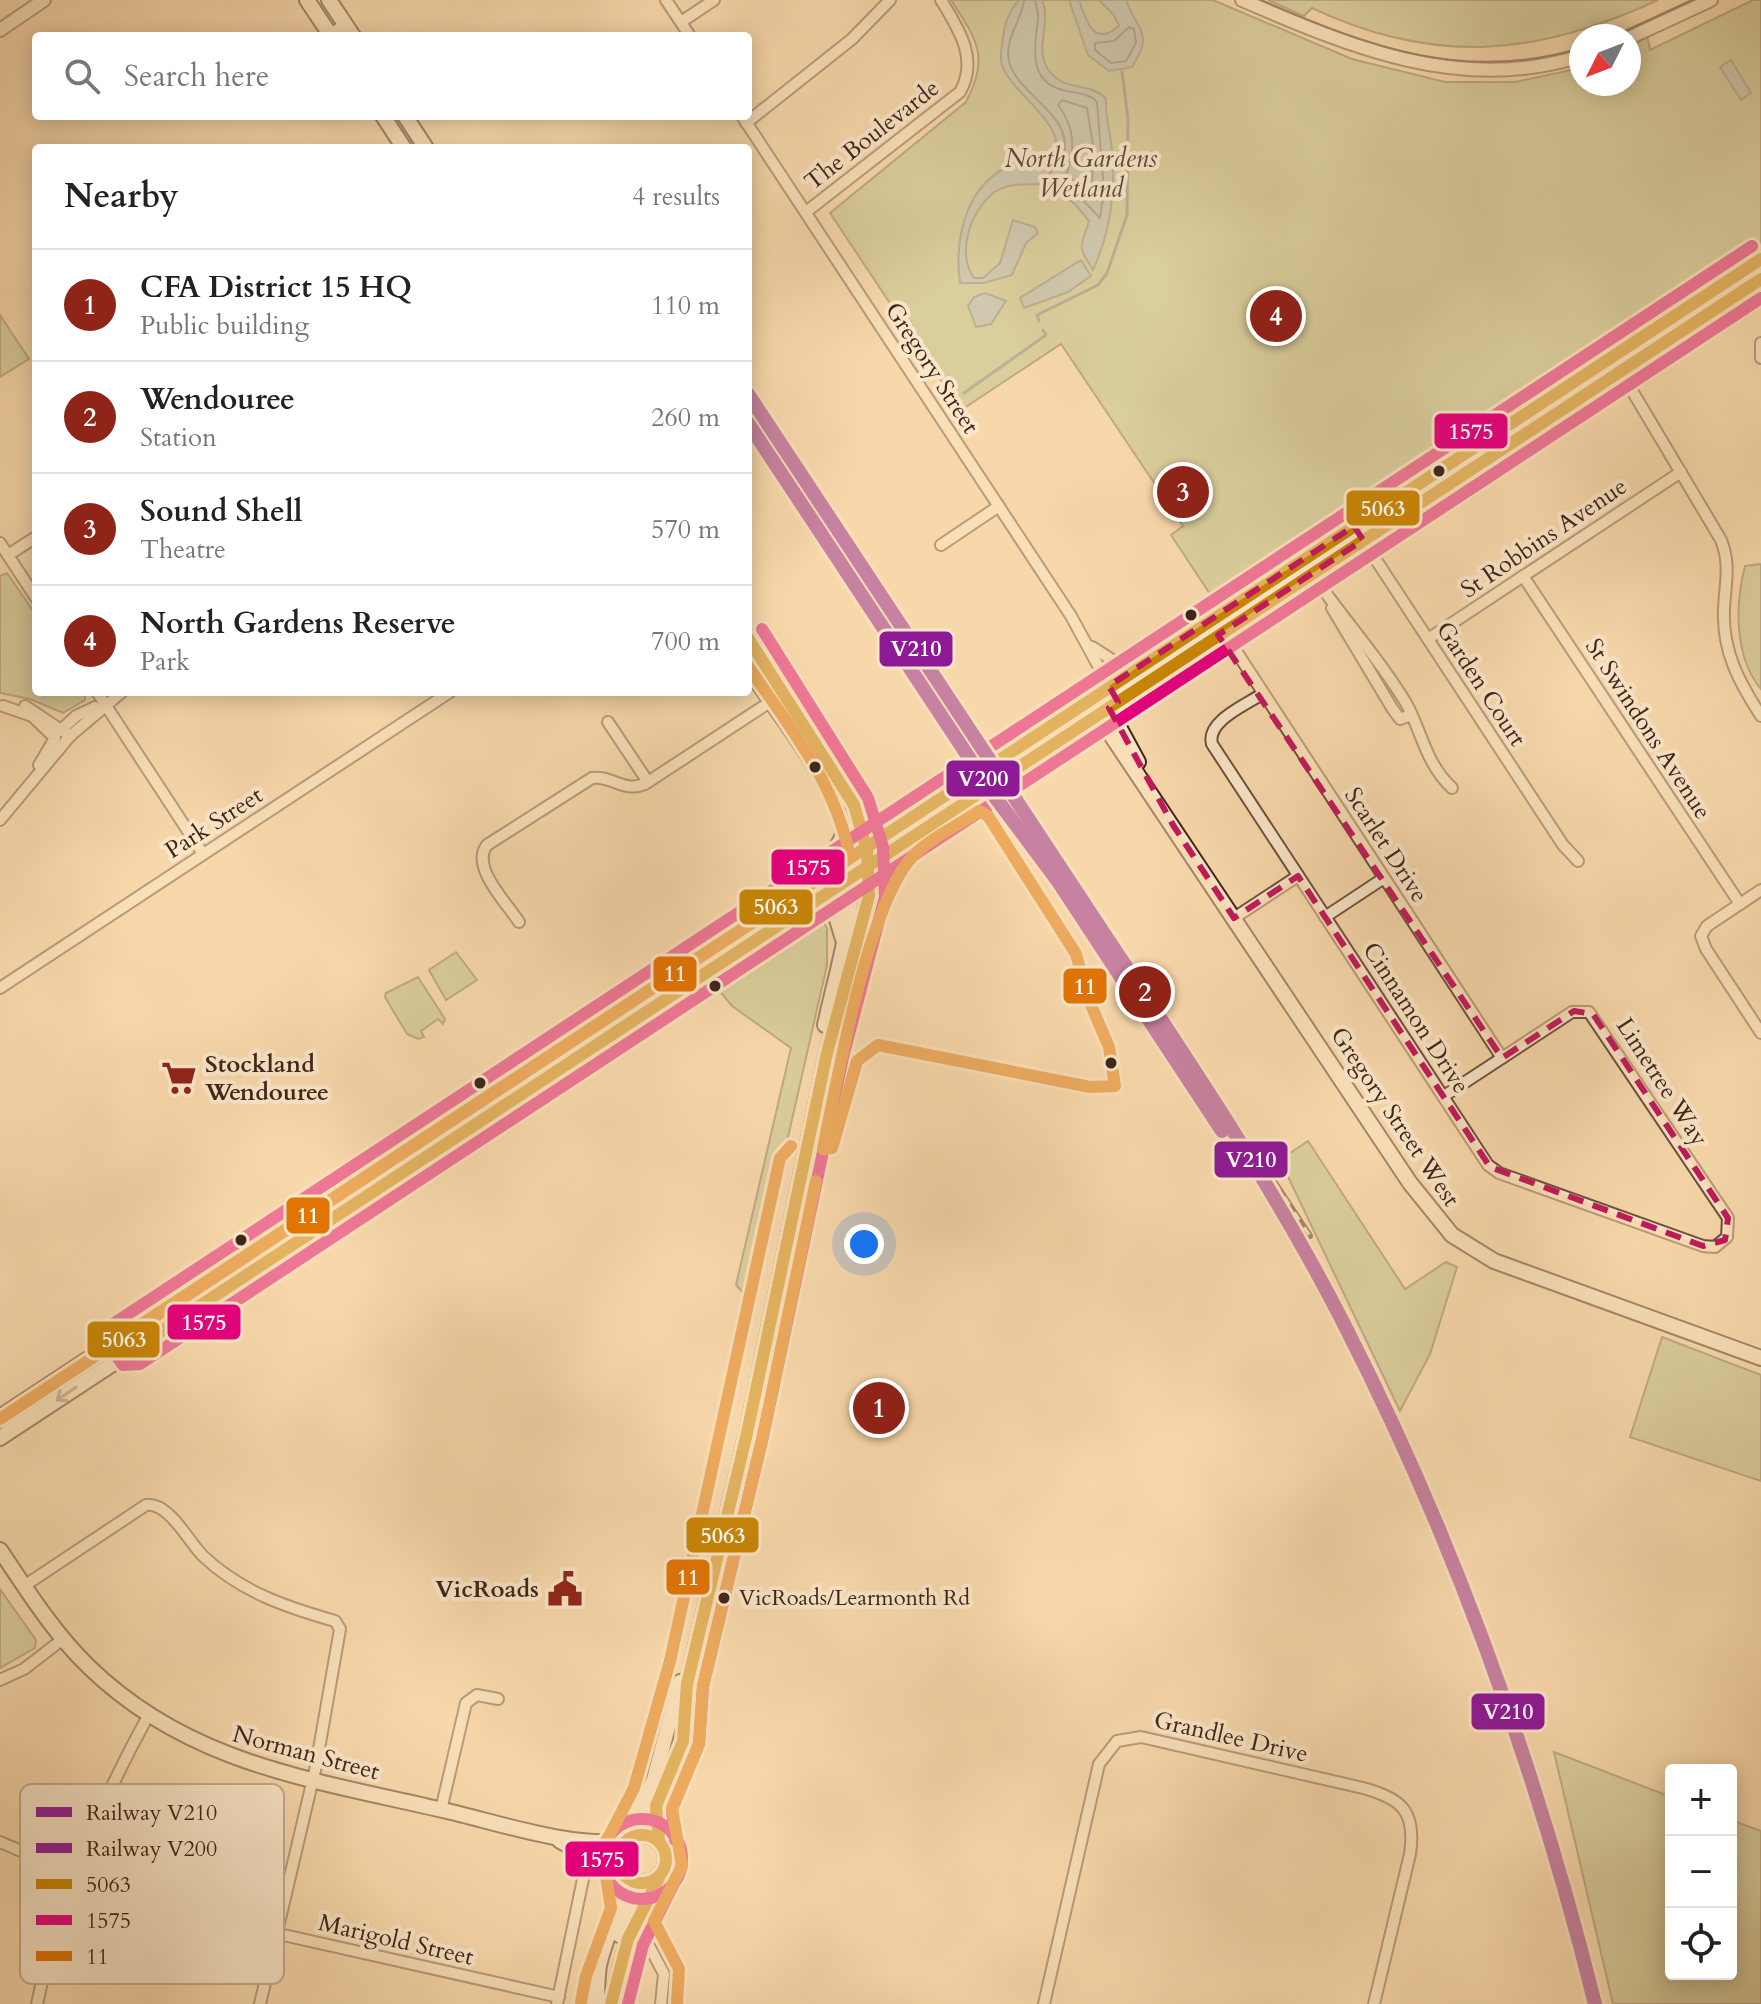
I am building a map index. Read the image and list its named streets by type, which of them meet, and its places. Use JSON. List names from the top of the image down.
{
  "streets": {
    "main road": ["Gregory Street West", "Norman Street"],
    "street": [
      "The Boulevarde",
      "Gregory Street",
      "St Robbins Avenue",
      "Garden Court",
      "St Swindons Avenue",
      "Park Street",
      "Scarlet Drive",
      "Cinnamon Drive",
      "Limetree Way",
      "Grandlee Drive",
      "Marigold Street"
    ]
  },
  "crossings": [
    ["The Boulevarde", "Gregory Street"],
    ["Gregory Street", "Gregory Street West"],
    ["St Robbins Avenue", "Garden Court"],
    ["St Robbins Avenue", "St Swindons Avenue"],
    ["Scarlet Drive", "Cinnamon Drive"],
    ["Scarlet Drive", "Limetree Way"],
    ["Cinnamon Drive", "Limetree Way"]
  ],
  "water": ["North Gardens Wetland"],
  "places": {
    "supermarket": ["Stockland Wendouree"],
    "public building": ["VicRoads"],
    "other": ["VicRoads/Learmonth Rd"]
  },
  "lines": [
    "transit line 1575",
    "transit line 5063",
    "rail line V210",
    "rail line V200",
    "transit line 11"
  ],
  "legend": [
    "Railway V210",
    "Railway V200",
    "5063",
    "1575",
    "11"
  ],
  "north": "bottom left",
  "page": {
    "search": "Search here",
    "heading": ["Nearby", "4 results"],
    "list": [
      {
        "mark": "1",
        "name": "CFA District 15 HQ",
        "note": "Public building",
        "value": "110 m"
      },
      {
        "mark": "2",
        "name": "Wendouree",
        "note": "Station",
        "value": "260 m"
      },
      {
        "mark": "3",
        "name": "Sound Shell",
        "note": "Theatre",
        "value": "570 m"
      },
      {
        "mark": "4",
        "name": "North Gardens Reserve",
        "note": "Park",
        "value": "700 m"
      }
    ],
    "pins": [
      "4",
      "3",
      "2",
      "1"
    ],
    "map_buttons": ["+", "−"]
  }
}
